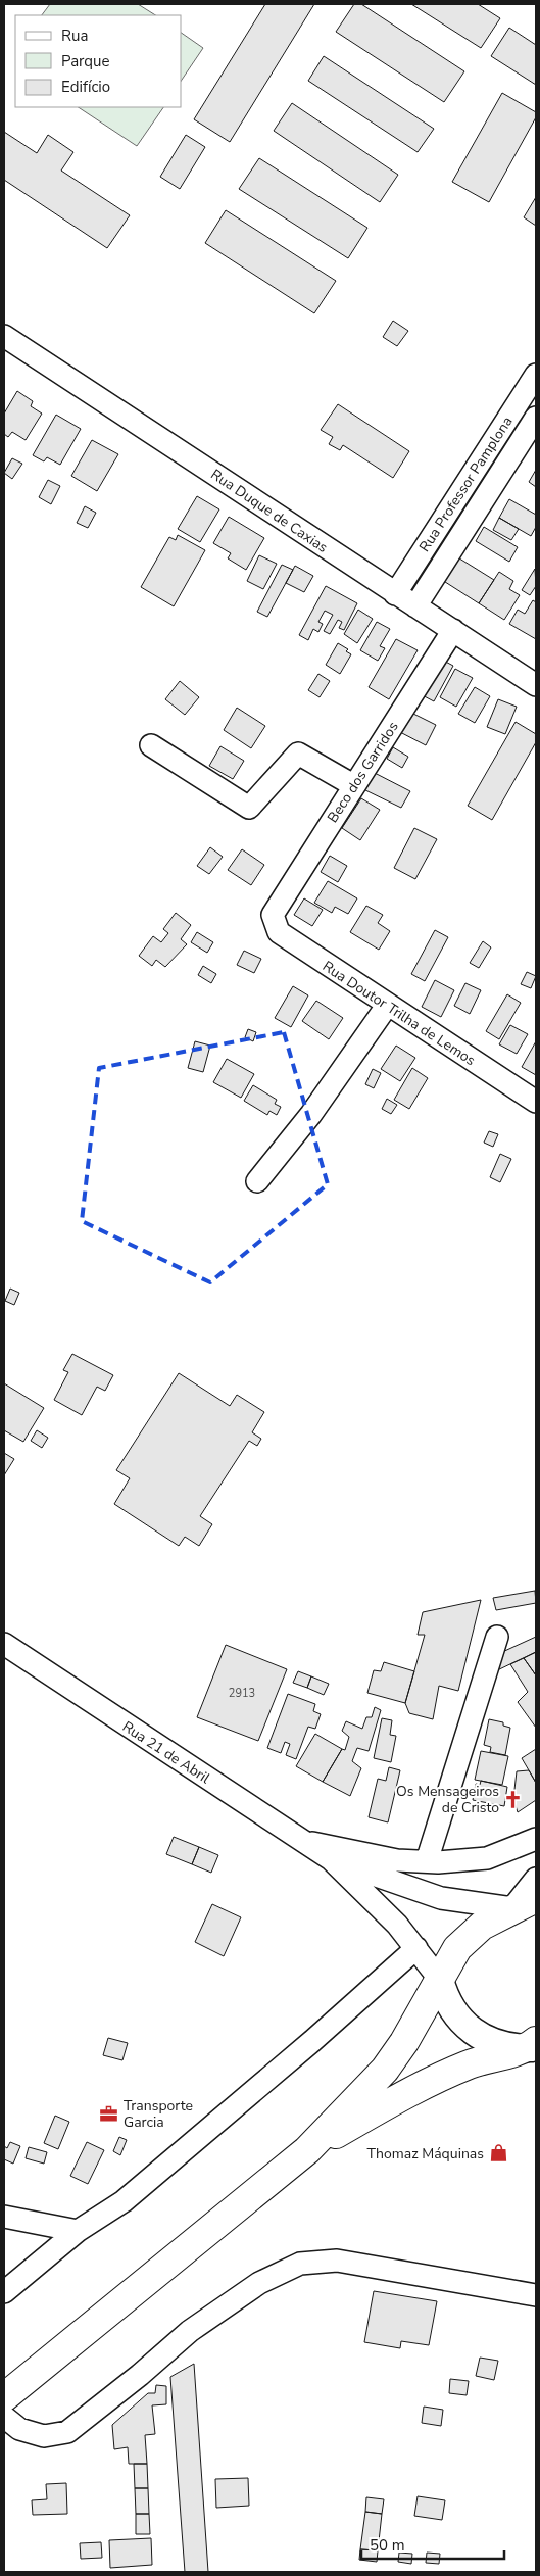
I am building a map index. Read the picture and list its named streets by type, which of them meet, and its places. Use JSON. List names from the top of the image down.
{
  "streets": {
    "street": [
      "Rua Professor Pamplona",
      "Rua Duque de Caxias",
      "Beco dos Garridos",
      "Rua Doutor Trilha de Lemos",
      "Rua 21 de Abril"
    ]
  },
  "crossings": [
    ["Rua Professor Pamplona", "Rua Duque de Caxias"],
    ["Rua Duque de Caxias", "Beco dos Garridos"],
    ["Beco dos Garridos", "Rua Doutor Trilha de Lemos"]
  ],
  "places": {
    "church": ["Os Mensageiros de Cristo"],
    "office": ["Transporte Garcia"],
    "shop": ["Thomaz Máquinas"]
  },
  "house_numbers": ["2913"],
  "legend": ["Rua", "Parque", "Edifício"],
  "scale_bar": "50 m"
}
